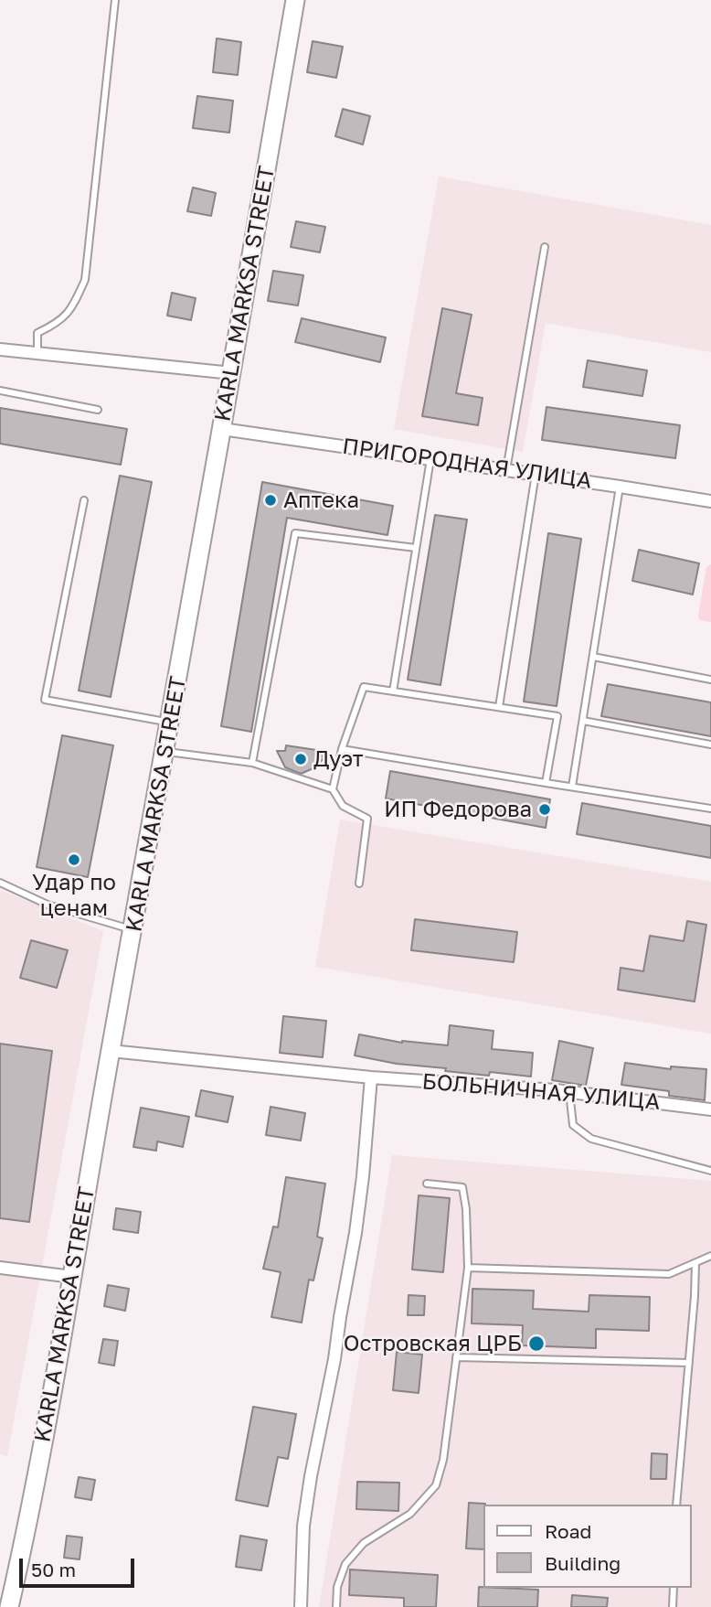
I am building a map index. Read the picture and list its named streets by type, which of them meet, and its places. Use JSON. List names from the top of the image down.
{
  "streets": {
    "main road": ["KARLA MARKSA STREET"],
    "street": ["ПРИГОРОДНАЯ УЛИЦА", "БОЛЬНИЧНАЯ УЛИЦА"]
  },
  "crossings": [
    ["KARLA MARKSA STREET", "ПРИГОРОДНАЯ УЛИЦА"],
    ["KARLA MARKSA STREET", "БОЛЬНИЧНАЯ УЛИЦА"]
  ],
  "places": [
    "Аптека",
    "Дуэт",
    "ИП Федорова",
    "Удар по ценам",
    "Островская ЦРБ"
  ],
  "legend": ["Road", "Building"],
  "scale_bar": "50 m"
}
